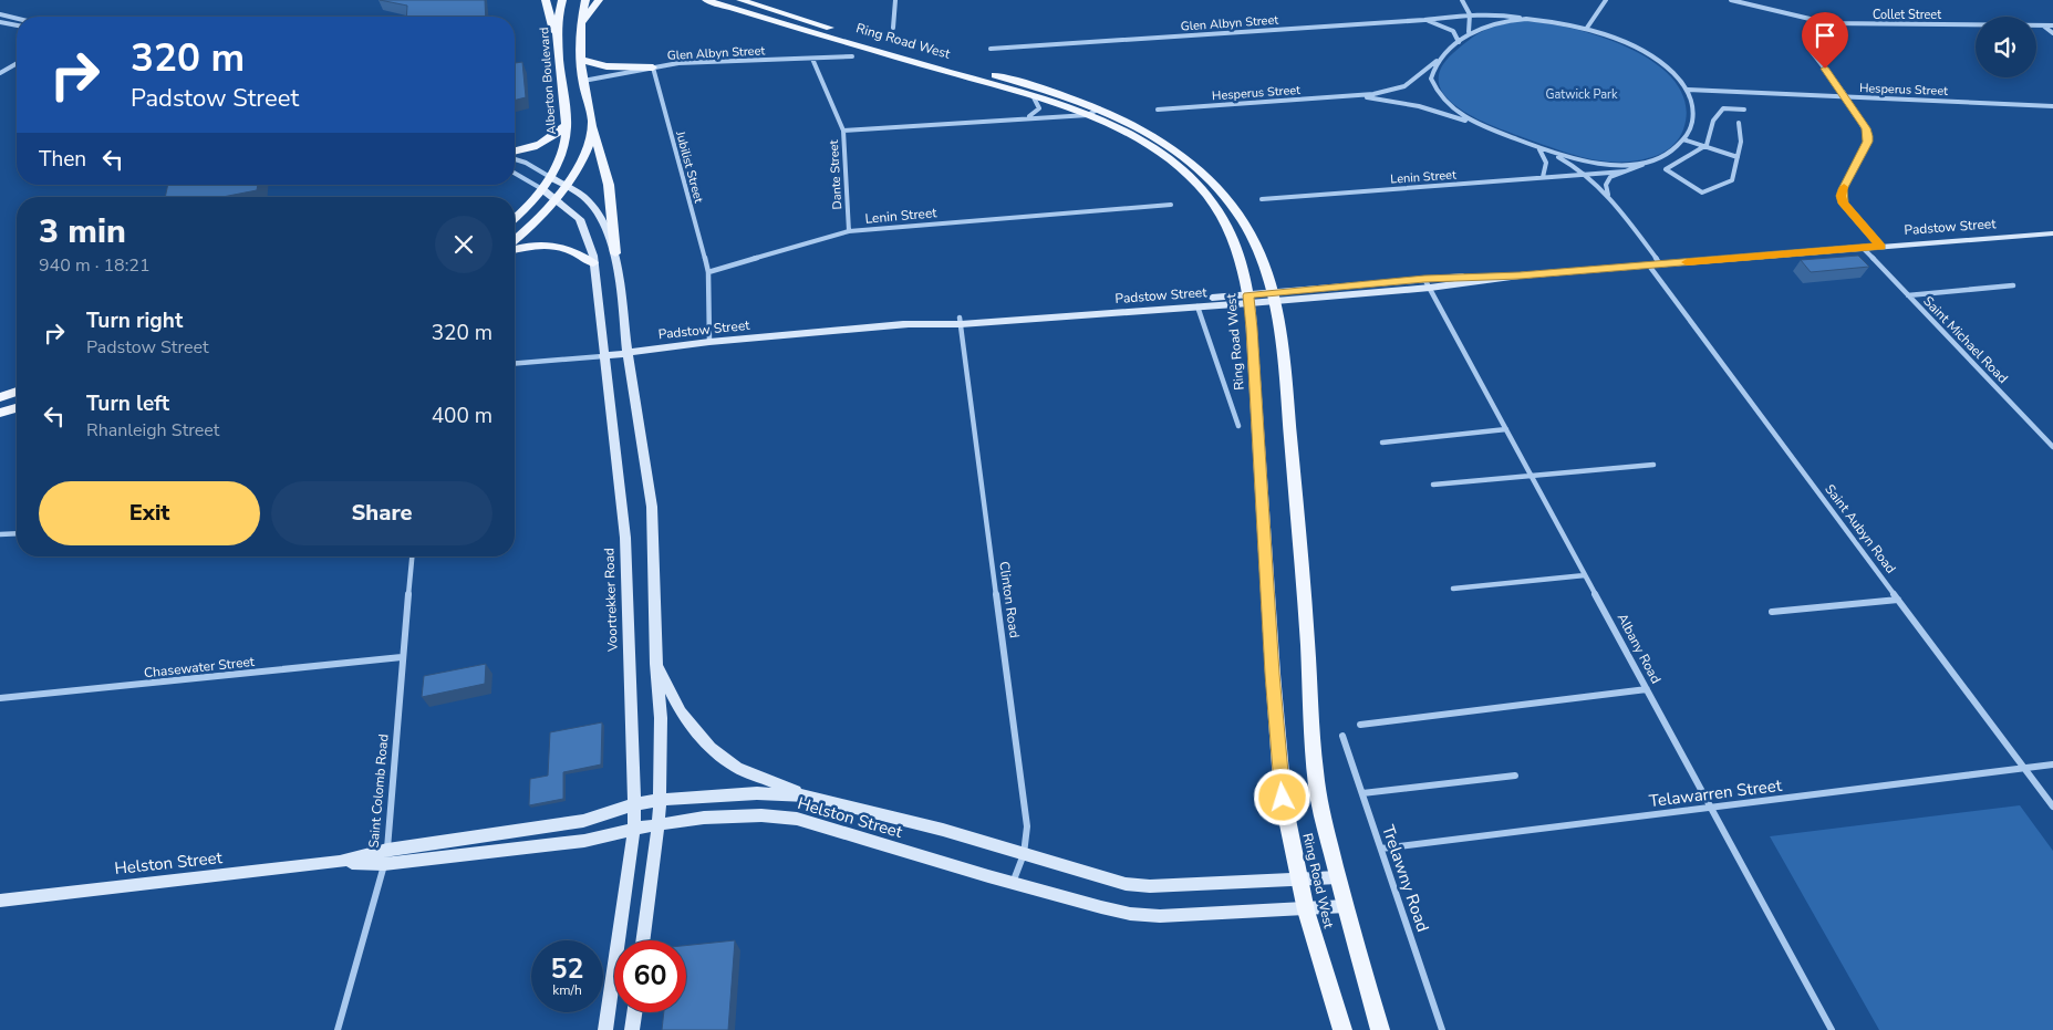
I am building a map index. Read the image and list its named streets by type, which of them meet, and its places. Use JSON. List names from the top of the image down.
{
  "streets": {
    "main road": ["Ring Road West", "Alberton Boulevard"],
    "street": [
      "Collet Street",
      "Glen Albyn Street",
      "Hesperus Street",
      "Jubilist Street",
      "Dante Street",
      "Lenin Street",
      "Padstow Street",
      "Saint Michael Road",
      "Saint Aubyn Road",
      "Voortrekker Road",
      "Clinton Road",
      "Albany Road",
      "Chasewater Street",
      "Saint Colomb Road",
      "Telawarren Street",
      "Helston Street",
      "Trelawny Road"
    ]
  },
  "crossings": [
    ["Glen Albyn Street", "Jubilist Street"],
    ["Glen Albyn Street", "Dante Street"],
    ["Ring Road West", "Padstow Street"],
    ["Ring Road West", "Helston Street"],
    ["Alberton Boulevard", "Voortrekker Road"],
    ["Jubilist Street", "Lenin Street"],
    ["Dante Street", "Lenin Street"],
    ["Padstow Street", "Saint Michael Road"],
    ["Padstow Street", "Saint Aubyn Road"],
    ["Padstow Street", "Voortrekker Road"],
    ["Padstow Street", "Clinton Road"],
    ["Padstow Street", "Albany Road"],
    ["Saint Aubyn Road", "Telawarren Street"],
    ["Voortrekker Road", "Helston Street"],
    ["Clinton Road", "Helston Street"],
    ["Albany Road", "Telawarren Street"],
    ["Chasewater Street", "Saint Colomb Road"],
    ["Saint Colomb Road", "Helston Street"],
    ["Telawarren Street", "Trelawny Road"]
  ],
  "parks": ["Gatwick Park"],
  "page": {
    "turn": ["320 m", "Padstow Street"],
    "then": "Then",
    "heading": ["3 min", "940 m · 18:21"],
    "list": [
      {
        "name": "Turn right",
        "note": "Padstow Street",
        "value": "320 m"
      },
      {
        "name": "Turn left",
        "note": "Rhanleigh Street",
        "value": "400 m"
      }
    ],
    "buttons": ["Exit", "Share"],
    "speed": "52 km/h",
    "limit": "60"
  }
}
